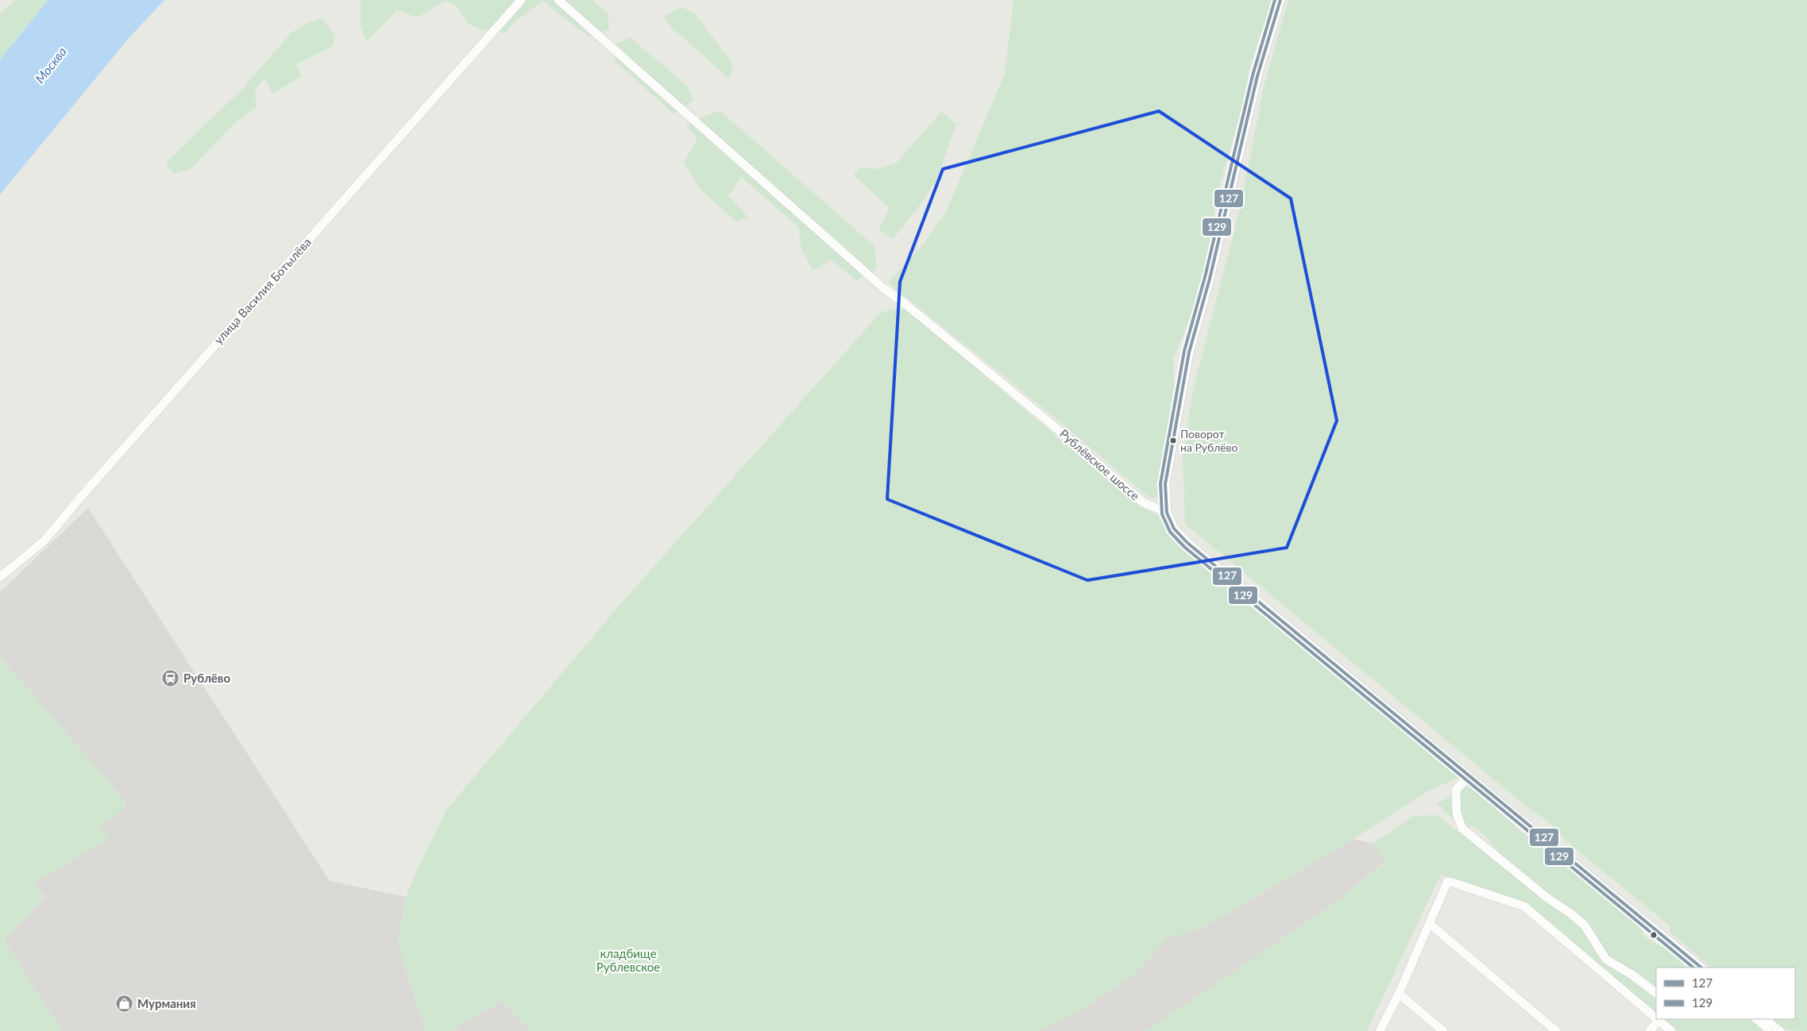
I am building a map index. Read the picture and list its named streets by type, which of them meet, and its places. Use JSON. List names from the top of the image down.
{
  "streets": {
    "street": ["улица Василия Ботылёва", "Рублёвское шоссе"]
  },
  "water": ["Москва"],
  "parks": ["кладбище Рублевское"],
  "places": {
    "other": ["Поворот на Рублёво"],
    "station": ["Рублёво"],
    "shop": ["Мурмания"]
  },
  "lines": ["transit line 127", "transit line 129"],
  "legend": ["127", "129"]
}
